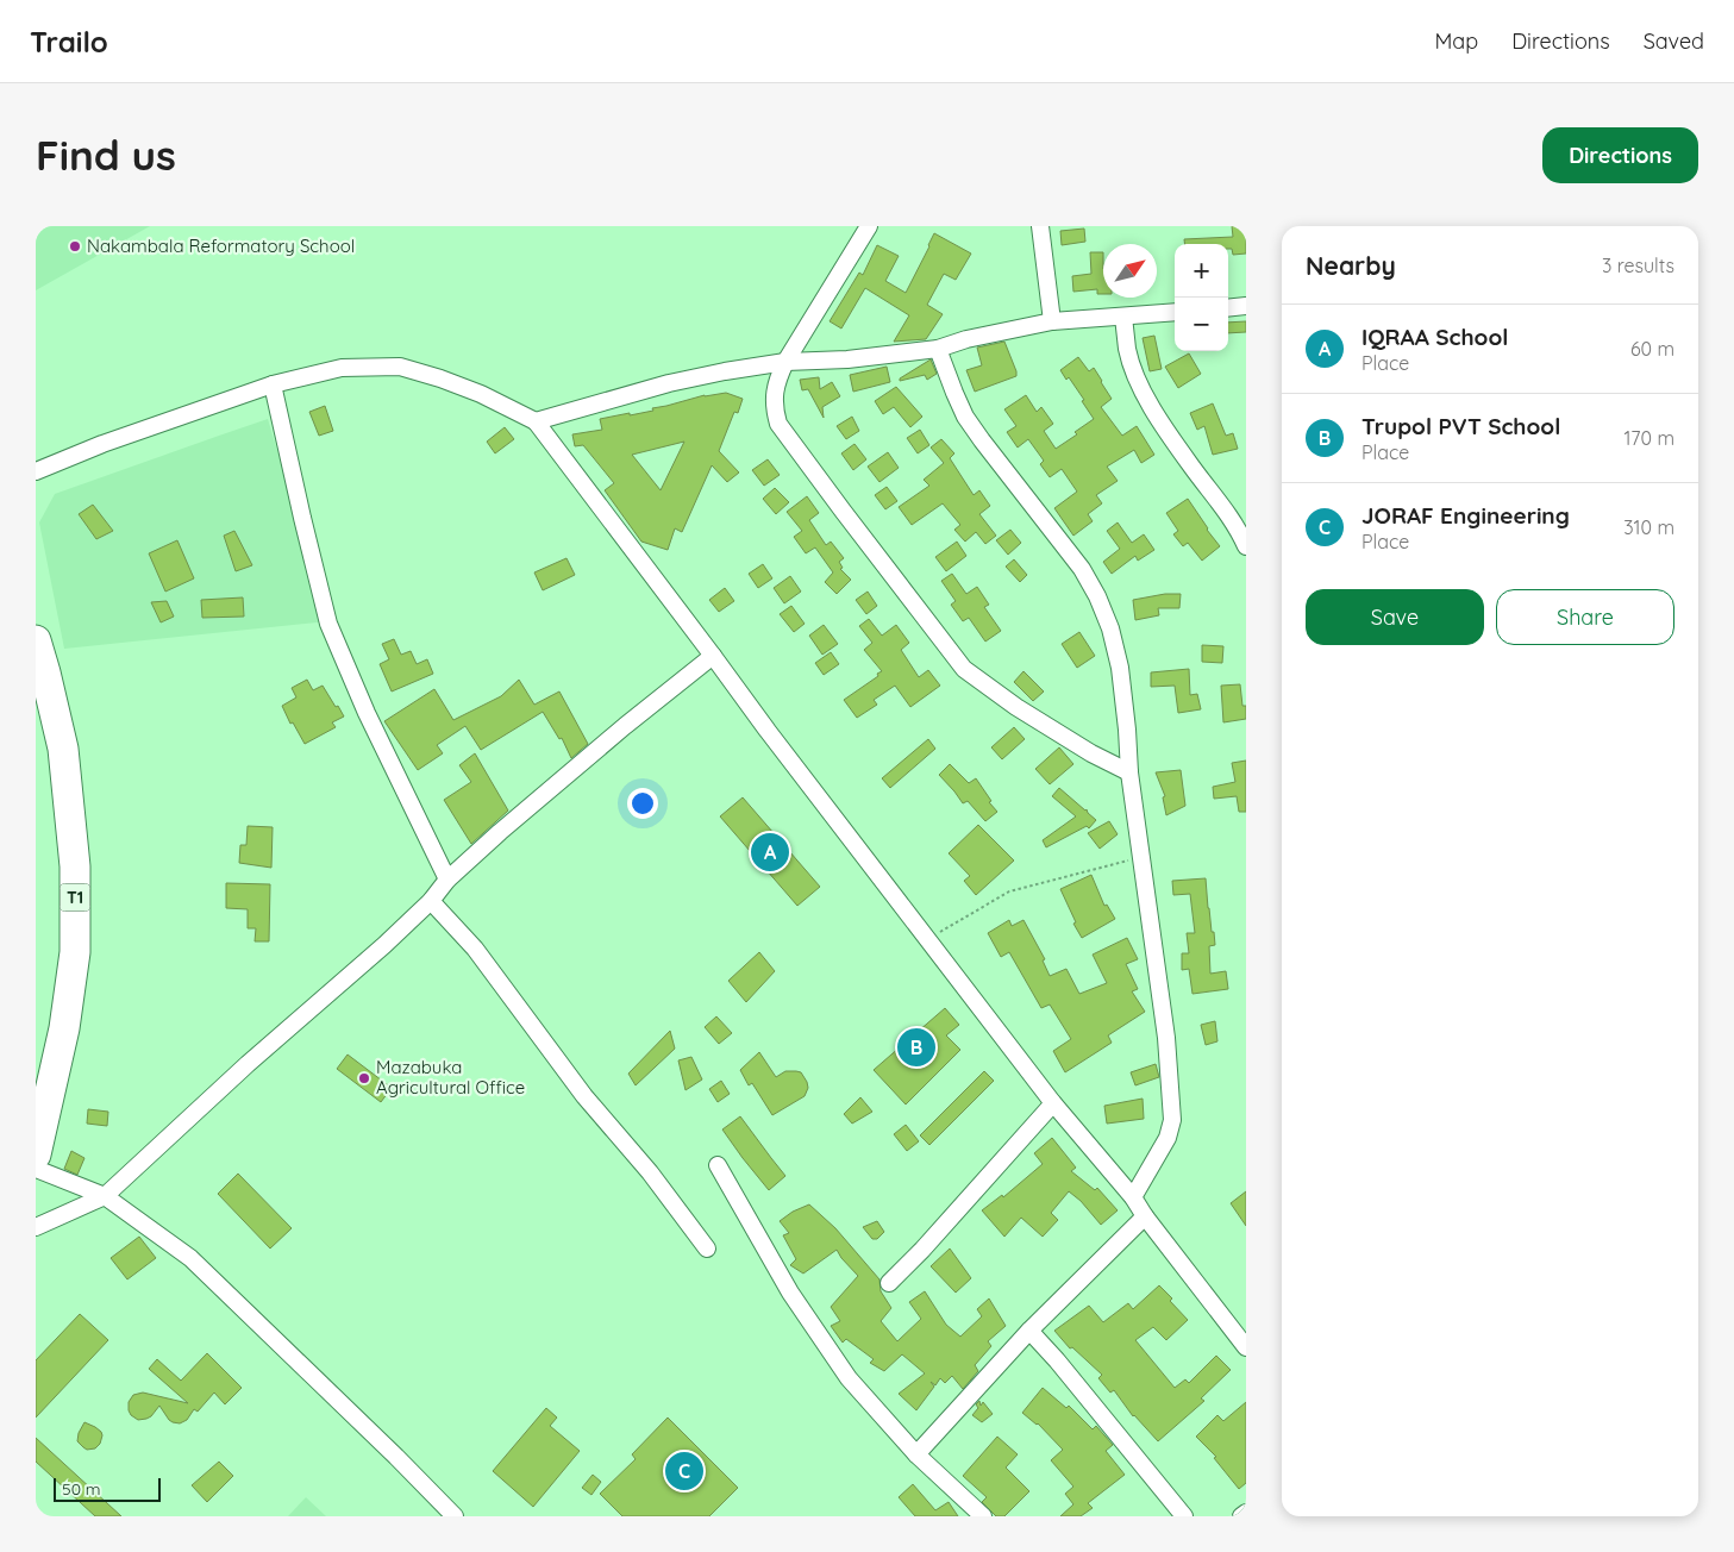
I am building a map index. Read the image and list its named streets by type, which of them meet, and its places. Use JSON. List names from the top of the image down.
{
  "streets": {
    "highway": ["T1"]
  },
  "places": ["Nakambala Reformatory School", "Mazabuka Agricultural Office"],
  "scale_bar": "50 m",
  "north": "top right",
  "page": {
    "header": "Trailo",
    "nav": ["Map", "Directions", "Saved"],
    "buttons": [
      "Directions",
      ["Save", "Share"]
    ],
    "title": "Find us",
    "heading": ["Nearby", "3 results"],
    "map_buttons": ["+", "−"],
    "list": [
      {
        "mark": "A",
        "name": "IQRAA School",
        "note": "Place",
        "value": "60 m"
      },
      {
        "mark": "B",
        "name": "Trupol PVT School",
        "note": "Place",
        "value": "170 m"
      },
      {
        "mark": "C",
        "name": "JORAF Engineering",
        "note": "Place",
        "value": "310 m"
      }
    ],
    "pins": ["A", "B", "C"],
    "scale": "50 m"
  }
}
